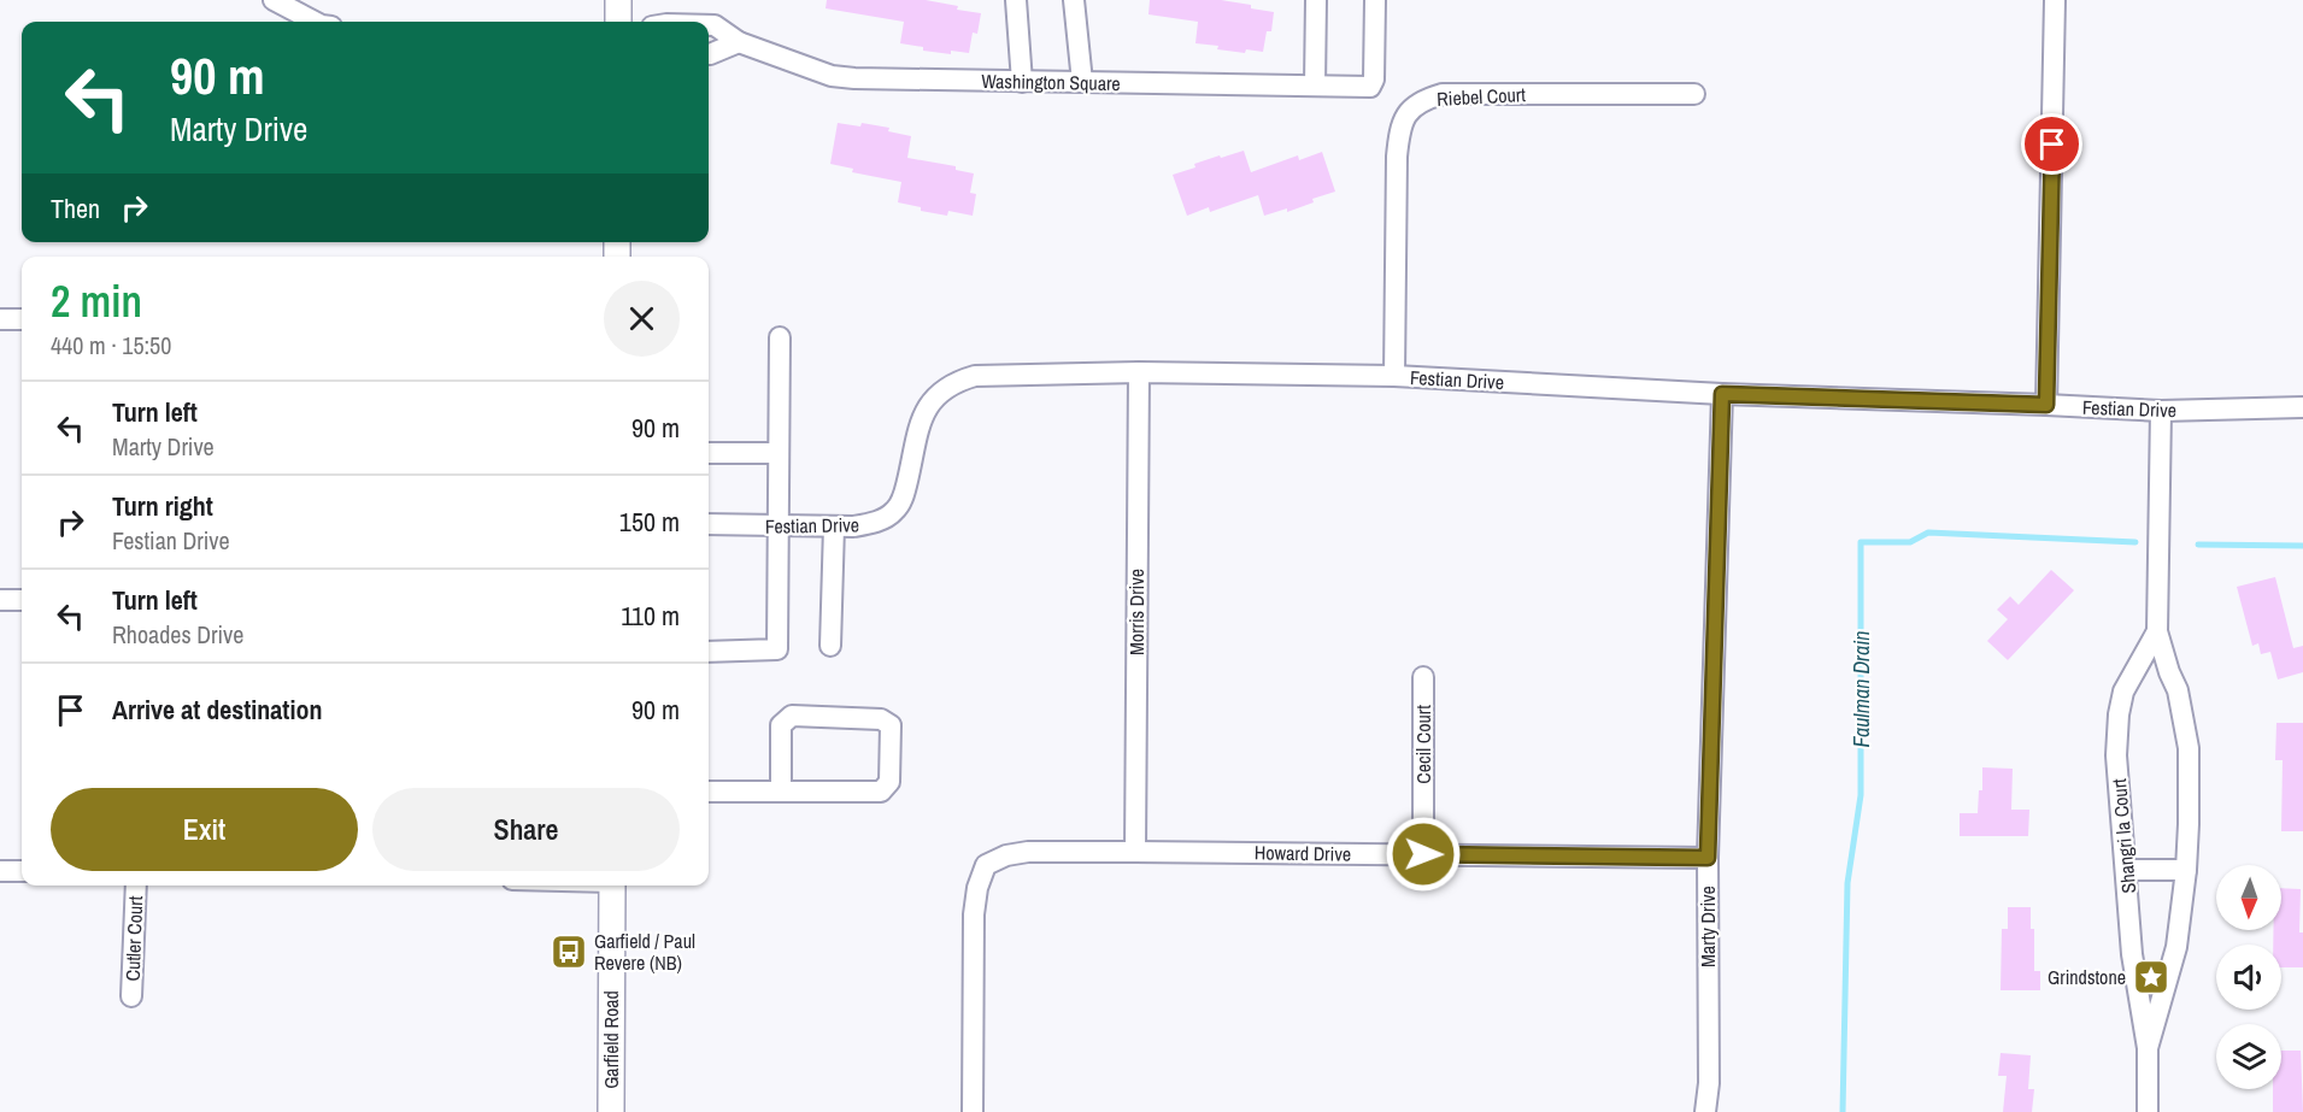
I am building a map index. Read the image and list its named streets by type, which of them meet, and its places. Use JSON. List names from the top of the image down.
{
  "streets": {
    "main road": ["Garfield Road"],
    "street": [
      "Washington Square",
      "Riebel Court",
      "Festian Drive",
      "Morris Drive",
      "Cecil Court",
      "Shangri la Court",
      "Howard Drive",
      "Marty Drive",
      "Cutler Court"
    ]
  },
  "crossings": [
    ["Riebel Court", "Festian Drive"],
    ["Festian Drive", "Morris Drive"],
    ["Festian Drive", "Shangri la Court"],
    ["Festian Drive", "Marty Drive"],
    ["Morris Drive", "Howard Drive"],
    ["Cecil Court", "Howard Drive"],
    ["Howard Drive", "Marty Drive"]
  ],
  "water": ["Faulman Drain"],
  "places": {
    "bus stop": ["Garfield / Paul Revere (NB)"],
    "place": ["Grindstone"]
  },
  "north": "bottom",
  "page": {
    "turn": ["90 m", "Marty Drive"],
    "then": "Then",
    "heading": ["2 min", "440 m · 15:50"],
    "list": [
      {
        "name": "Turn left",
        "note": "Marty Drive",
        "value": "90 m"
      },
      {
        "name": "Turn right",
        "note": "Festian Drive",
        "value": "150 m"
      },
      {
        "name": "Turn left",
        "note": "Rhoades Drive",
        "value": "110 m"
      },
      {
        "name": "Arrive at destination",
        "value": "90 m"
      }
    ],
    "buttons": ["Exit", "Share"]
  }
}
